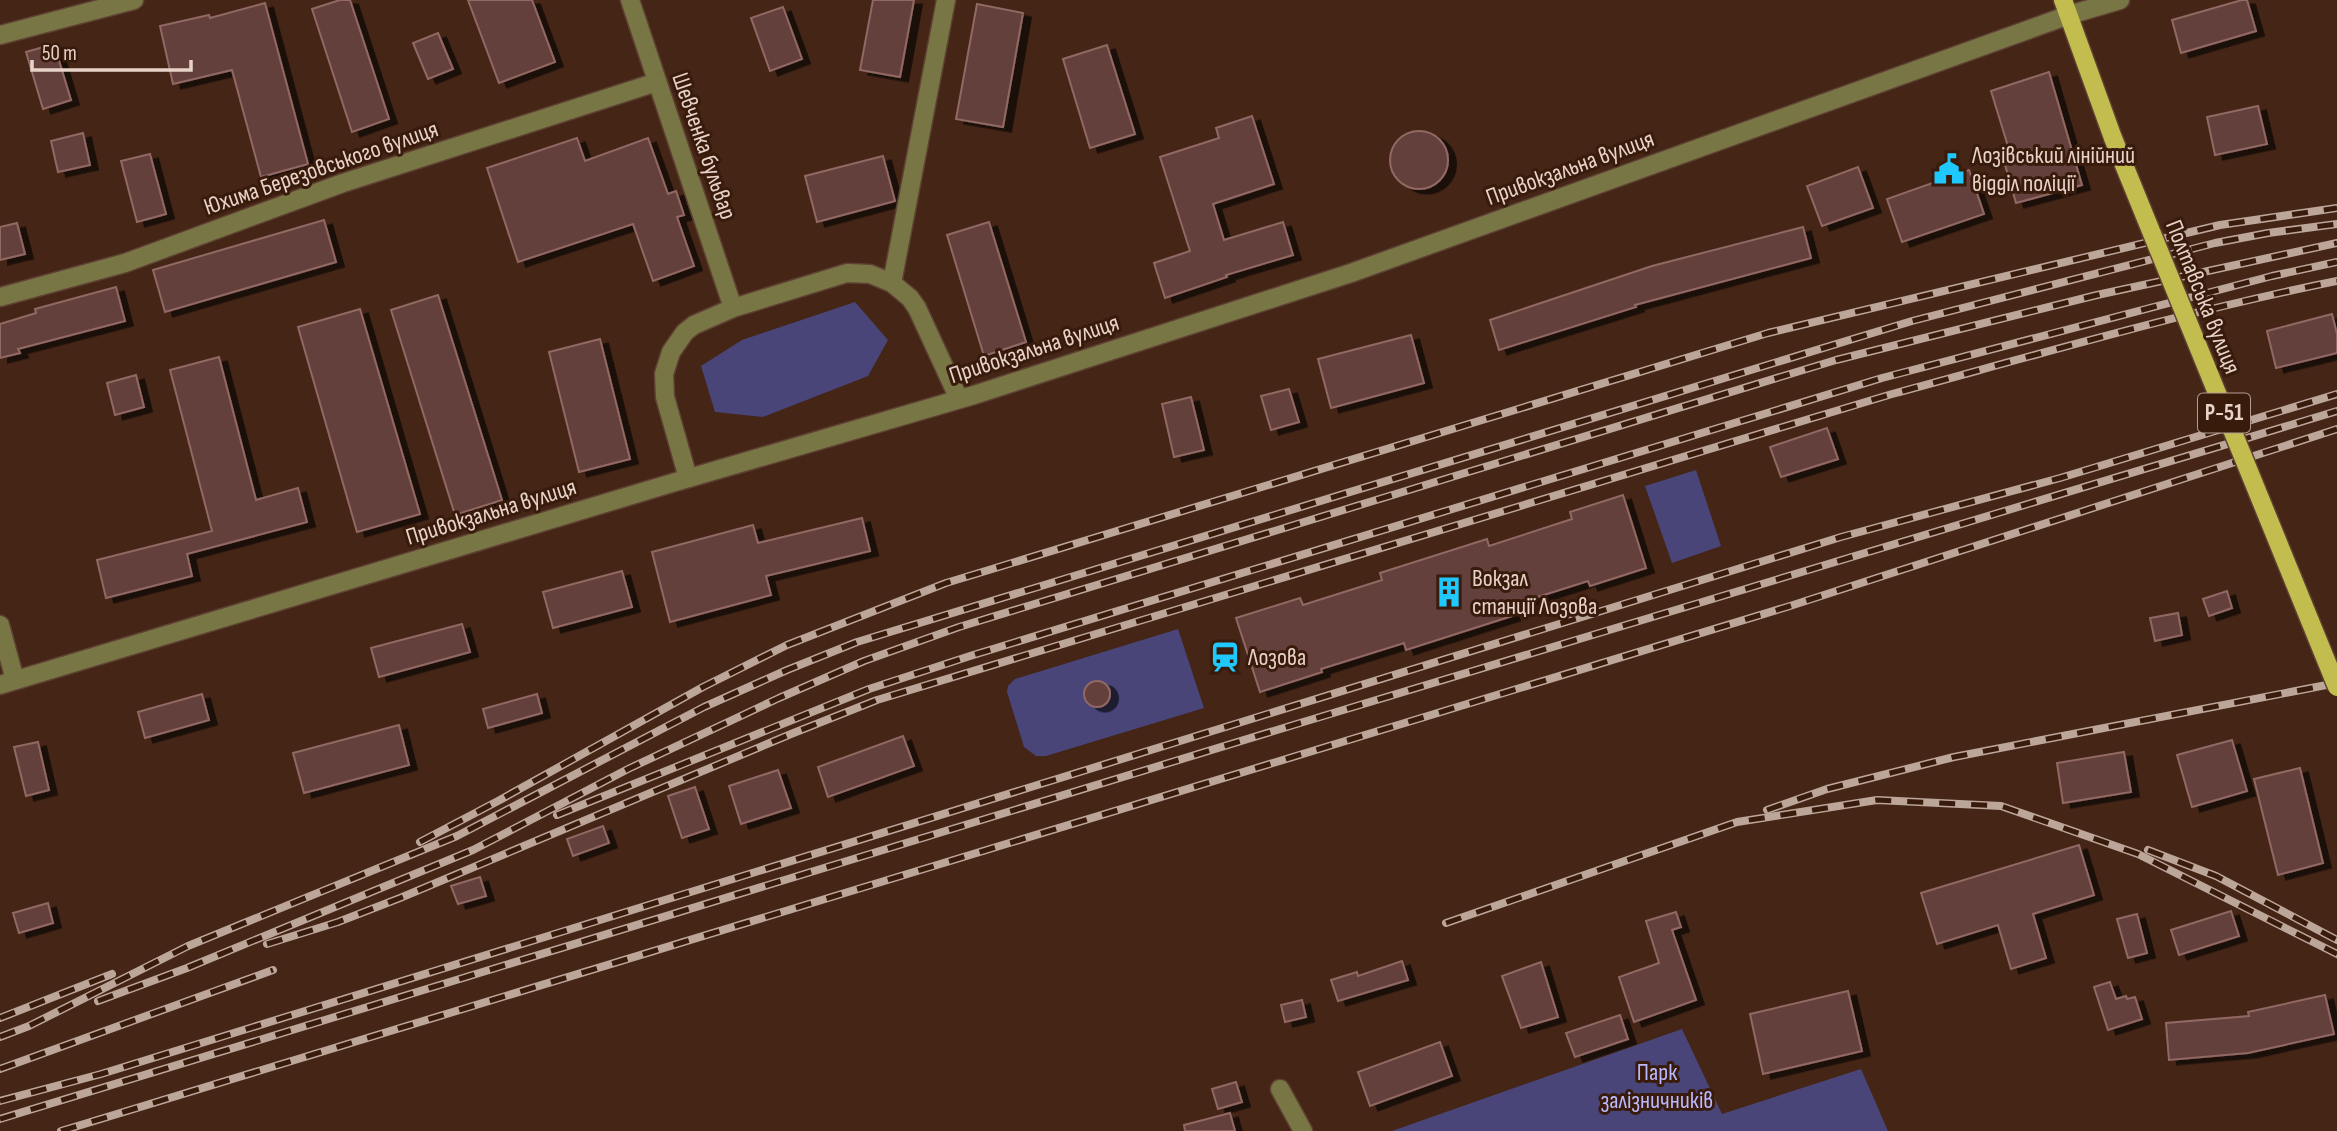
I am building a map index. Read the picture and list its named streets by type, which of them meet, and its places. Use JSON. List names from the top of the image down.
{
  "streets": {
    "main road": ["Полтавська вулиця", "Р-51"],
    "street": ["Шевченка бульвар", "Юхима Березовського вулиця", "Привокзальна вулиця"]
  },
  "crossings": [
    ["Шевченка бульвар", "Юхима Березовського вулиця"],
    ["Привокзальна вулиця", "Полтавська вулиця"]
  ],
  "parks": ["Парк залізничників"],
  "places": {
    "public building": ["Лозівський лінійний відділ поліції"],
    "building": ["Вокзал станції Лозова"],
    "station": ["Лозова"]
  },
  "scale_bar": "50 m"
}
